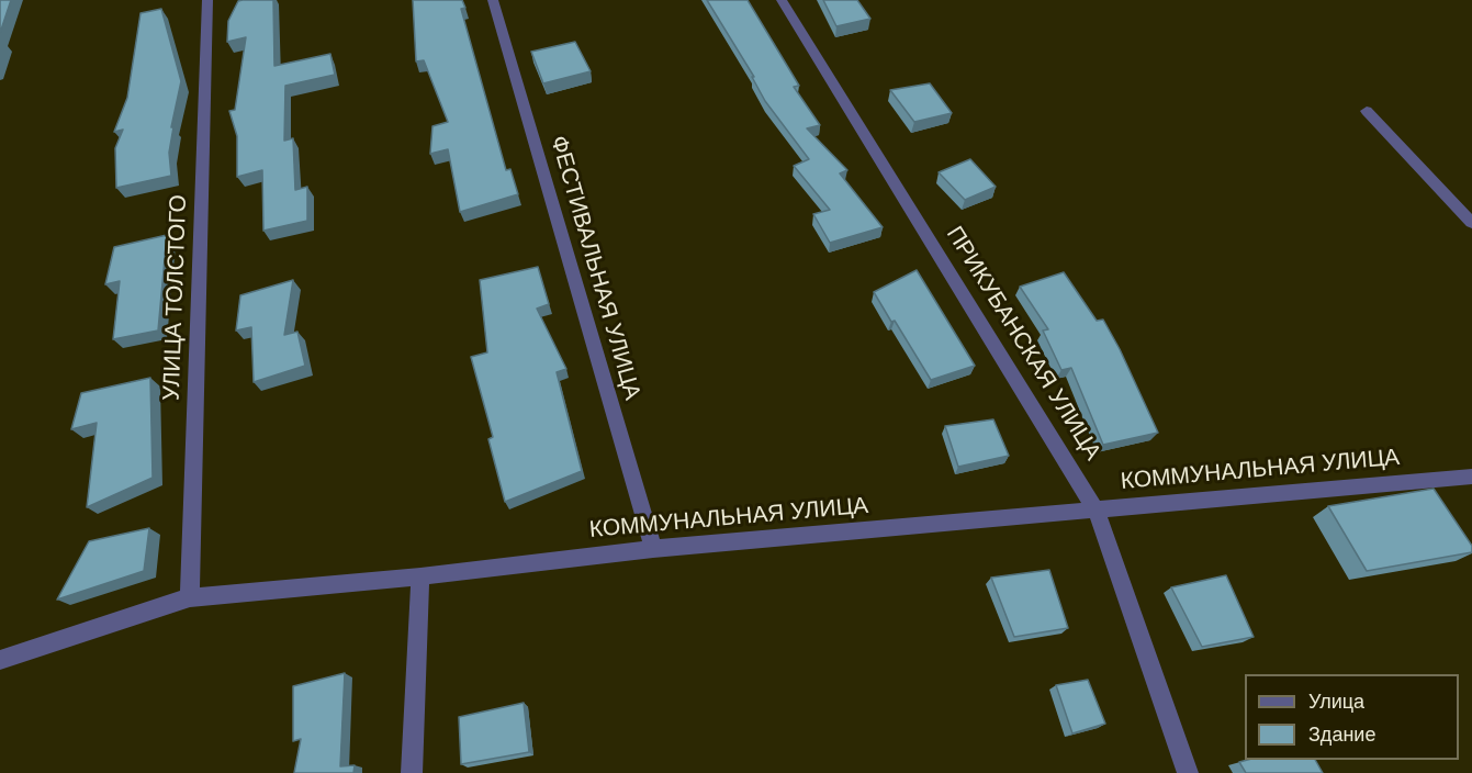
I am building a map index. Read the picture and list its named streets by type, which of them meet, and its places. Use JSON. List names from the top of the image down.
{
  "streets": {
    "street": [
      "ФЕСТИВАЛЬНАЯ УЛИЦА",
      "УЛИЦА ТОЛСТОГО",
      "ПРИКУБАНСКАЯ УЛИЦА",
      "КОММУНАЛЬНАЯ УЛИЦА"
    ]
  },
  "crossings": [
    ["ФЕСТИВАЛЬНАЯ УЛИЦА", "КОММУНАЛЬНАЯ УЛИЦА"],
    ["УЛИЦА ТОЛСТОГО", "КОММУНАЛЬНАЯ УЛИЦА"],
    ["ПРИКУБАНСКАЯ УЛИЦА", "КОММУНАЛЬНАЯ УЛИЦА"]
  ],
  "legend": ["Улица", "Здание"]
}
